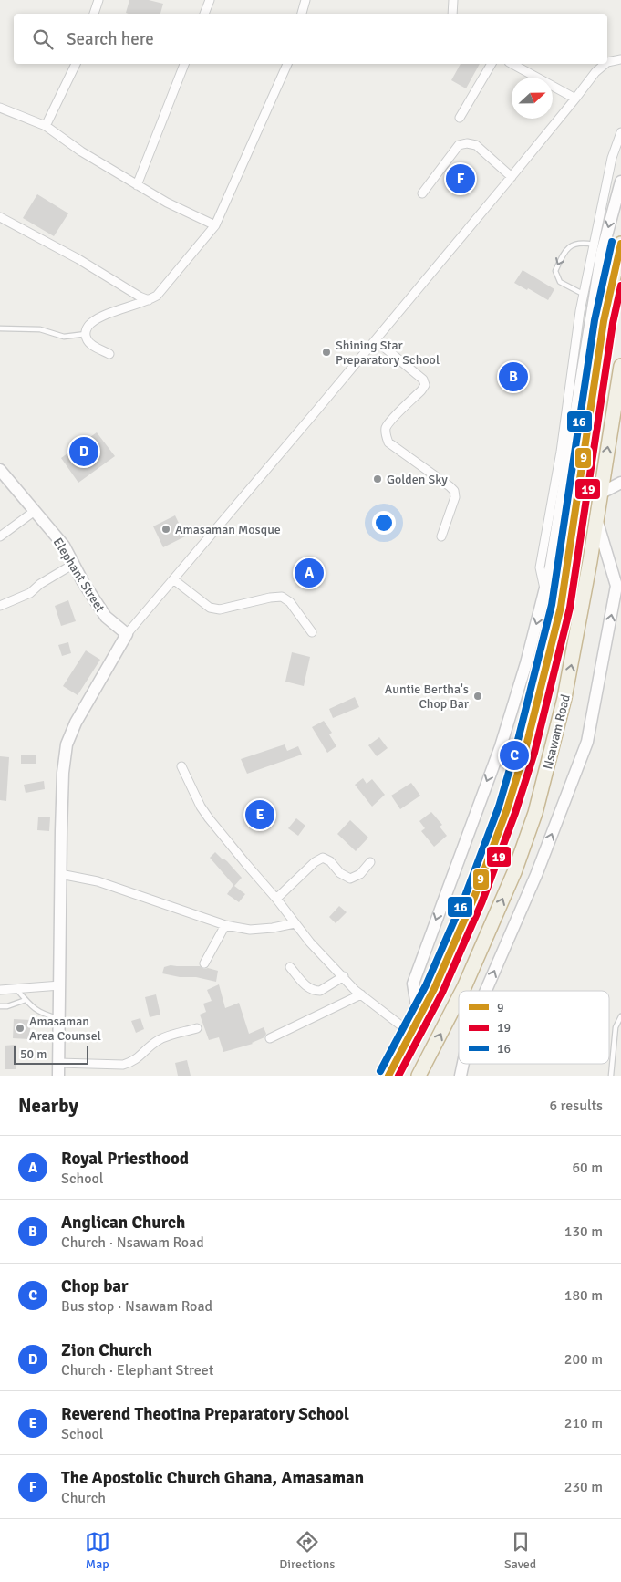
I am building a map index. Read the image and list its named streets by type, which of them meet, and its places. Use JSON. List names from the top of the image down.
{
  "streets": {
    "highway": ["Nsawam Road"],
    "main road": ["Elephant Street"]
  },
  "places": [
    "Shining Star Preparatory School",
    "Golden Sky",
    "Amasaman Mosque",
    "Auntie Bertha's Chop Bar",
    "Amasaman Area Counsel"
  ],
  "lines": ["transit line 16", "transit line 9", "transit line 19"],
  "legend": ["9", "19", "16"],
  "scale_bar": "50 m",
  "north": "right",
  "page": {
    "search": "Search here",
    "pins": [
      "F",
      "B",
      "D",
      "A",
      "C",
      "E"
    ],
    "scale": "50 m",
    "heading": ["Nearby", "6 results"],
    "list": [
      {
        "mark": "A",
        "name": "Royal Priesthood",
        "note": "School",
        "value": "60 m"
      },
      {
        "mark": "B",
        "name": "Anglican Church",
        "note": "Church · Nsawam Road",
        "value": "130 m"
      },
      {
        "mark": "C",
        "name": "Chop bar",
        "note": "Bus stop · Nsawam Road",
        "value": "180 m"
      },
      {
        "mark": "D",
        "name": "Zion Church",
        "note": "Church · Elephant Street",
        "value": "200 m"
      },
      {
        "mark": "E",
        "name": "Reverend Theotina Preparatory School",
        "note": "School",
        "value": "210 m"
      },
      {
        "mark": "F",
        "name": "The Apostolic Church Ghana, Amasaman",
        "note": "Church",
        "value": "230 m"
      }
    ],
    "nav": ["Map", "Directions", "Saved"]
  }
}
